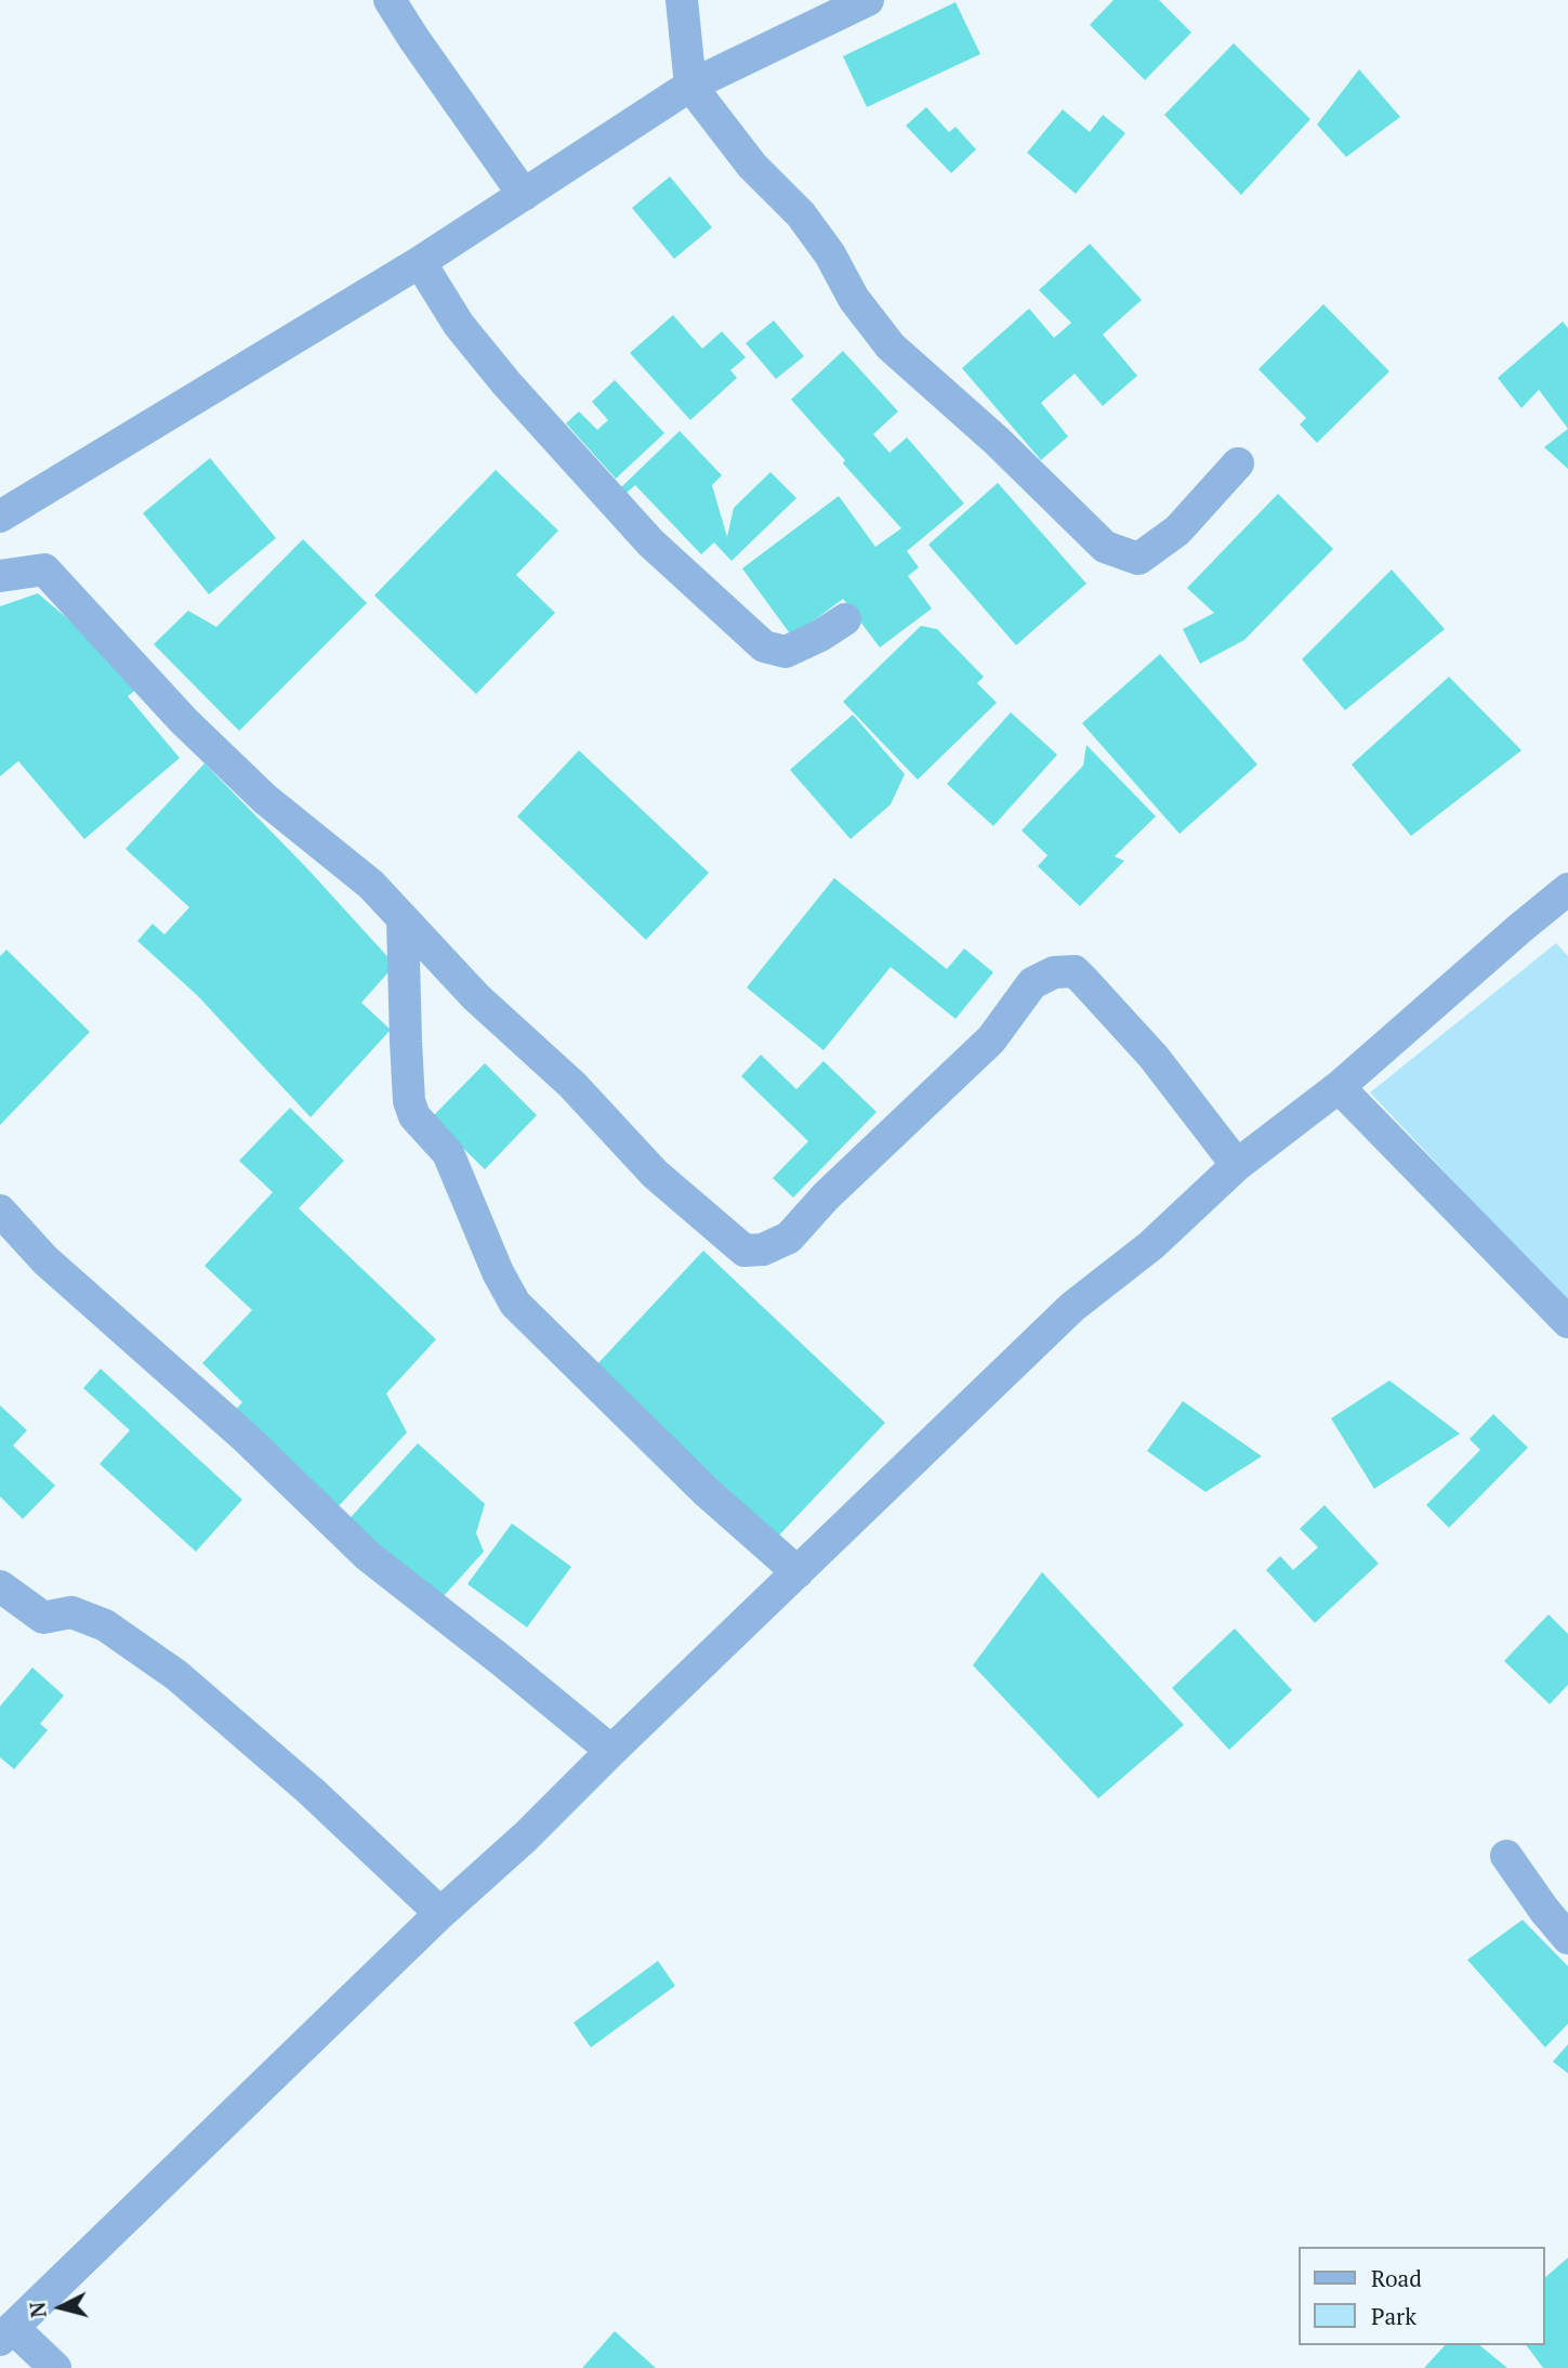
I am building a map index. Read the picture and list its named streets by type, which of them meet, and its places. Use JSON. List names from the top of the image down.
{
  "legend": ["Road", "Park"],
  "north": "left"
}
